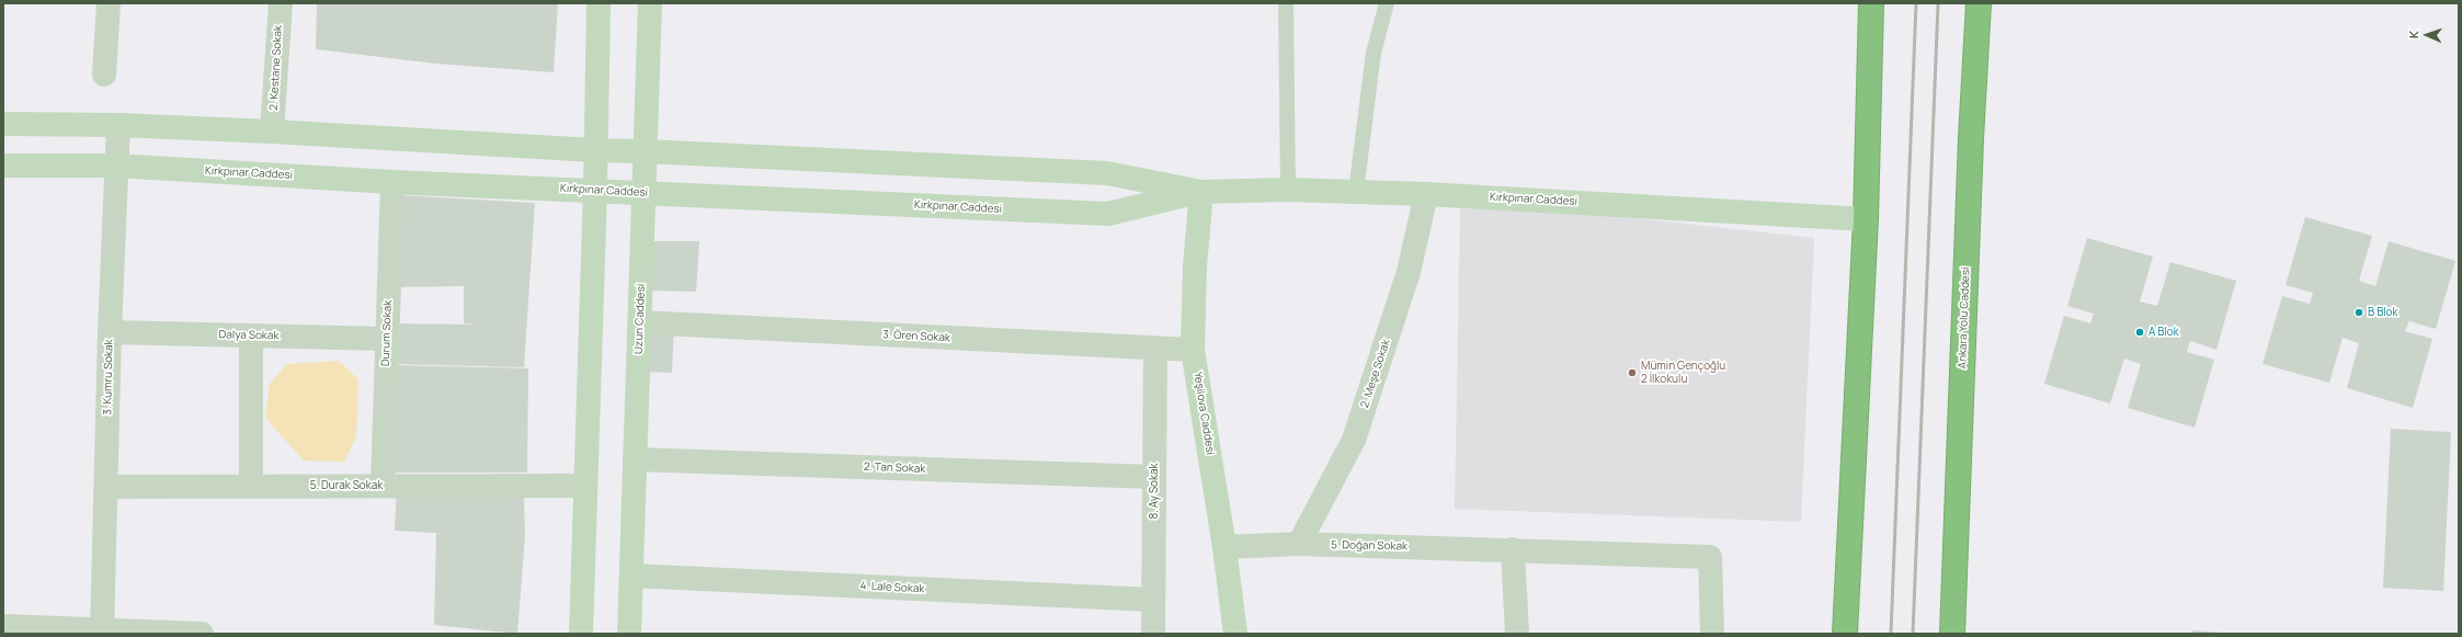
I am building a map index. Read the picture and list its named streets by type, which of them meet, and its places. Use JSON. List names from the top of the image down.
{
  "streets": {
    "highway": ["Ankara Yolu Caddesi"],
    "main road": ["Kırkpınar Caddesi", "Uzun Caddesi", "Yeşilova Caddesi"],
    "street": [
      "2. Kestane Sokak",
      "Durum Sokak",
      "Dalya Sokak",
      "3. Ören Sokak",
      "2. Meşe Sokak",
      "3. Kumru Sokak",
      "2. Tan Sokak",
      "5. Durak Sokak",
      "8. Ay Sokak",
      "5. Doğan Sokak",
      "4. Lale Sokak"
    ]
  },
  "crossings": [
    ["2. Kestane Sokak", "Kırkpınar Caddesi"],
    ["Kırkpınar Caddesi", "Uzun Caddesi"],
    ["Kırkpınar Caddesi", "Durum Sokak"],
    ["Kırkpınar Caddesi", "2. Meşe Sokak"],
    ["Kırkpınar Caddesi", "3. Kumru Sokak"],
    ["Kırkpınar Caddesi", "Yeşilova Caddesi"],
    ["Uzun Caddesi", "3. Ören Sokak"],
    ["Uzun Caddesi", "2. Tan Sokak"],
    ["Uzun Caddesi", "4. Lale Sokak"],
    ["Durum Sokak", "Dalya Sokak"],
    ["Durum Sokak", "5. Durak Sokak"],
    ["Dalya Sokak", "3. Kumru Sokak"],
    ["3. Ören Sokak", "Yeşilova Caddesi"],
    ["3. Ören Sokak", "8. Ay Sokak"],
    ["2. Meşe Sokak", "5. Doğan Sokak"],
    ["3. Kumru Sokak", "5. Durak Sokak"],
    ["Yeşilova Caddesi", "5. Doğan Sokak"],
    ["2. Tan Sokak", "8. Ay Sokak"],
    ["8. Ay Sokak", "4. Lale Sokak"]
  ],
  "places": ["B Blok", "A Blok", "Mümin Gençoğlu 2 İlkokulu"],
  "north": "left"
}
